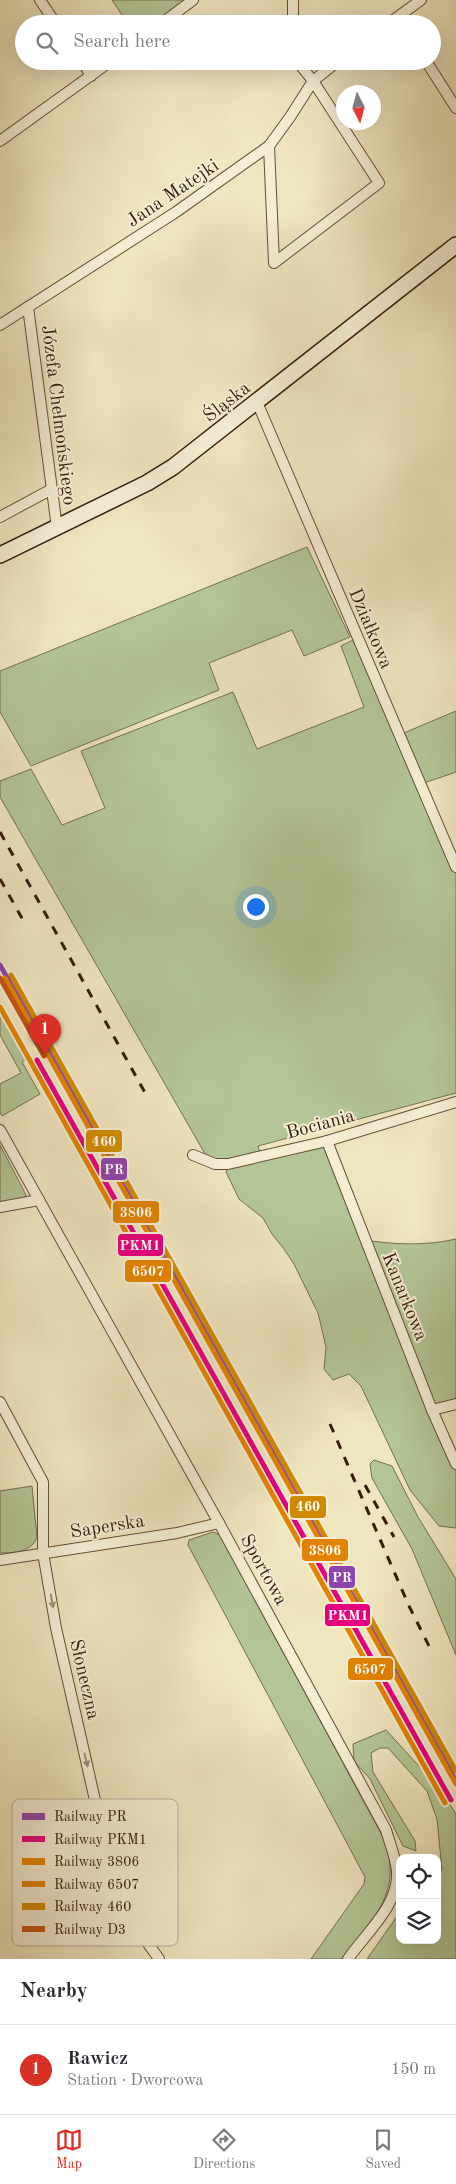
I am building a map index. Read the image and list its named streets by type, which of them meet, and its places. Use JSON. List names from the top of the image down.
{
  "streets": {
    "street": [
      "Jana Matejki",
      "Śląska",
      "Józefa Chełmońskiego",
      "Działkowa",
      "Bociania",
      "Kanarkowa",
      "Saperska",
      "Sportowa",
      "Słoneczna"
    ]
  },
  "crossings": [
    ["Jana Matejki", "Józefa Chełmońskiego"],
    ["Śląska", "Józefa Chełmońskiego"],
    ["Śląska", "Działkowa"],
    ["Bociania", "Kanarkowa"],
    ["Saperska", "Sportowa"],
    ["Saperska", "Słoneczna"]
  ],
  "one_way": ["Słoneczna"],
  "lines": [
    "rail line PR",
    "rail line 460",
    "rail line 3806",
    "rail line D3",
    "rail line 6507",
    "rail line PKM1"
  ],
  "legend": [
    "Railway PR",
    "Railway PKM1",
    "Railway 3806",
    "Railway 6507",
    "Railway 460",
    "Railway D3"
  ],
  "north": "bottom",
  "page": {
    "search": "Search here",
    "pins": "1",
    "heading": "Nearby",
    "list": [
      {
        "mark": "1",
        "name": "Rawicz",
        "note": "Station · Dworcowa",
        "value": "150 m"
      }
    ],
    "nav": ["Map", "Directions", "Saved"]
  }
}
